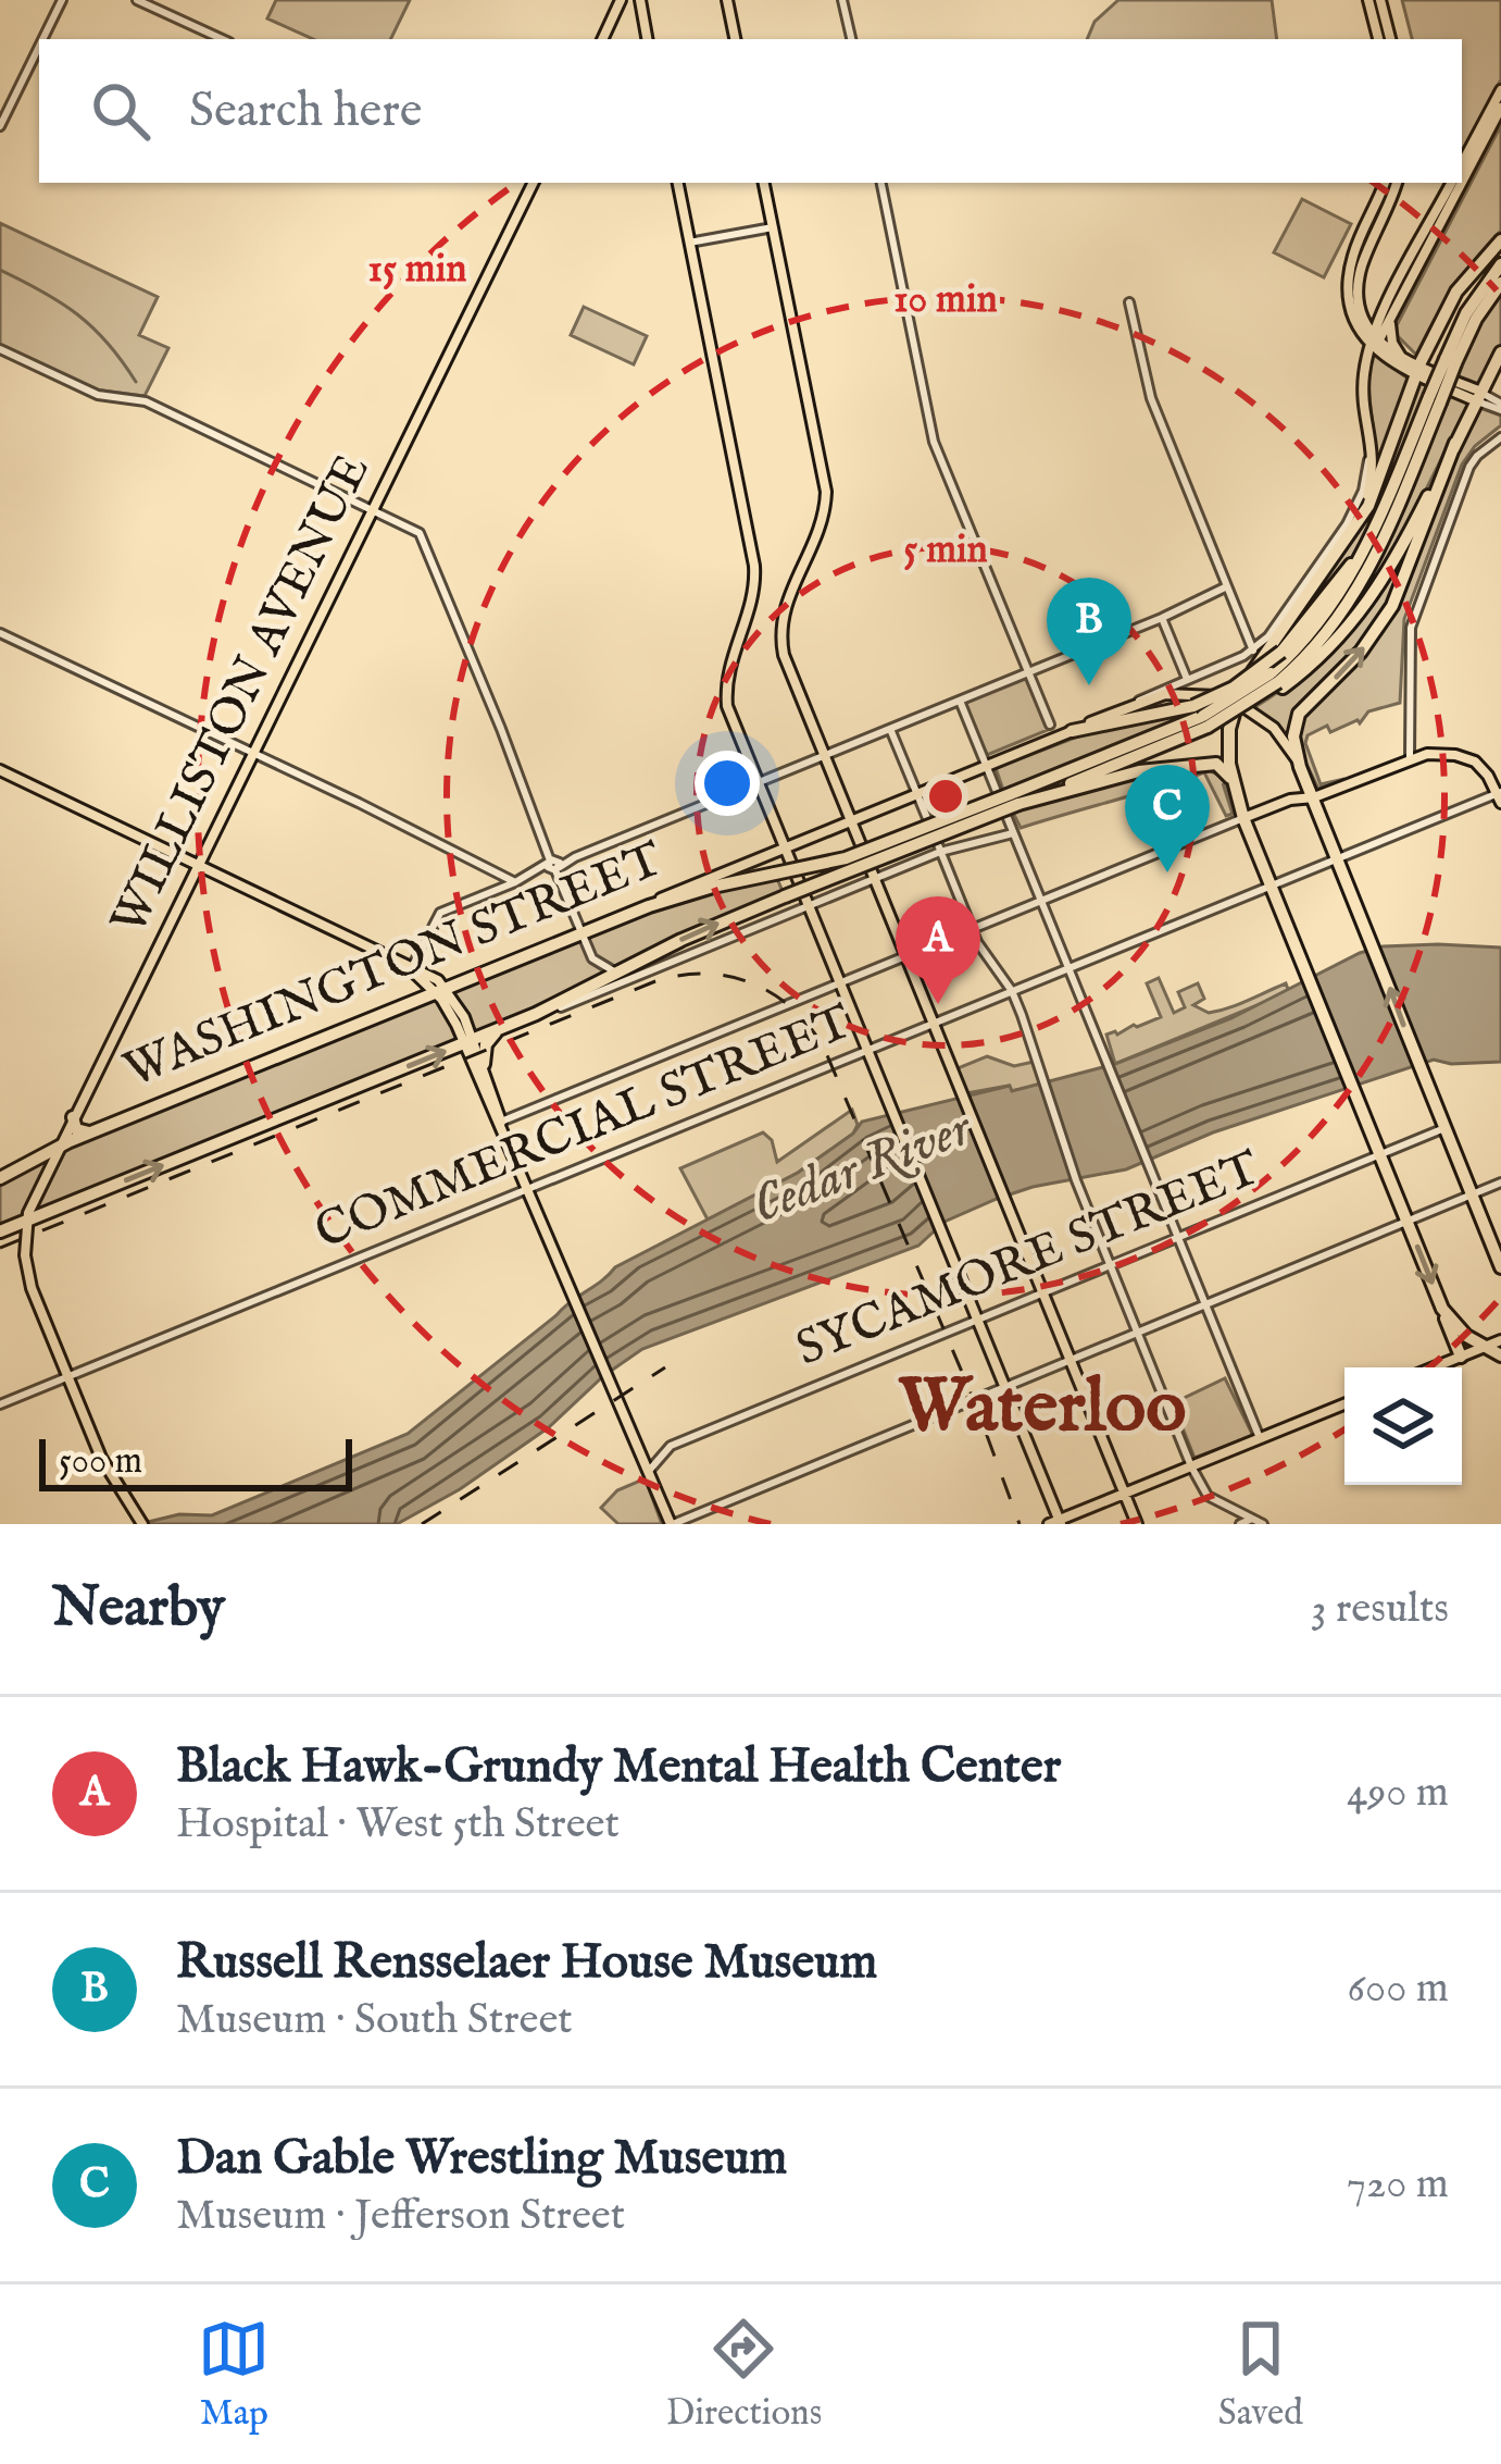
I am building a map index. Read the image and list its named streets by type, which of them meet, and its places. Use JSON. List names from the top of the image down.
{
  "streets": {
    "highway": ["WASHINGTON STREET"],
    "main road": ["WILLISTON AVENUE"],
    "street": ["COMMERCIAL STREET", "SYCAMORE STREET"]
  },
  "crossings": [
    ["WILLISTON AVENUE", "WASHINGTON STREET"],
    ["WILLISTON AVENUE", "COMMERCIAL STREET"]
  ],
  "districts": ["Waterloo"],
  "water": ["Cedar River"],
  "scale_bar": "500 m",
  "page": {
    "search": "Search here",
    "pins": ["B", "C", "A"],
    "scale": "500 m",
    "heading": ["Nearby", "3 results"],
    "list": [
      {
        "mark": "A",
        "name": "Black Hawk-Grundy Mental Health Center",
        "note": "Hospital · West 5th Street",
        "value": "490 m"
      },
      {
        "mark": "B",
        "name": "Russell Rensselaer House Museum",
        "note": "Museum · South Street",
        "value": "600 m"
      },
      {
        "mark": "C",
        "name": "Dan Gable Wrestling Museum",
        "note": "Museum · Jefferson Street",
        "value": "720 m"
      }
    ],
    "nav": ["Map", "Directions", "Saved"]
  },
  "rings": ["15 min", "10 min", "5 min"]
}
